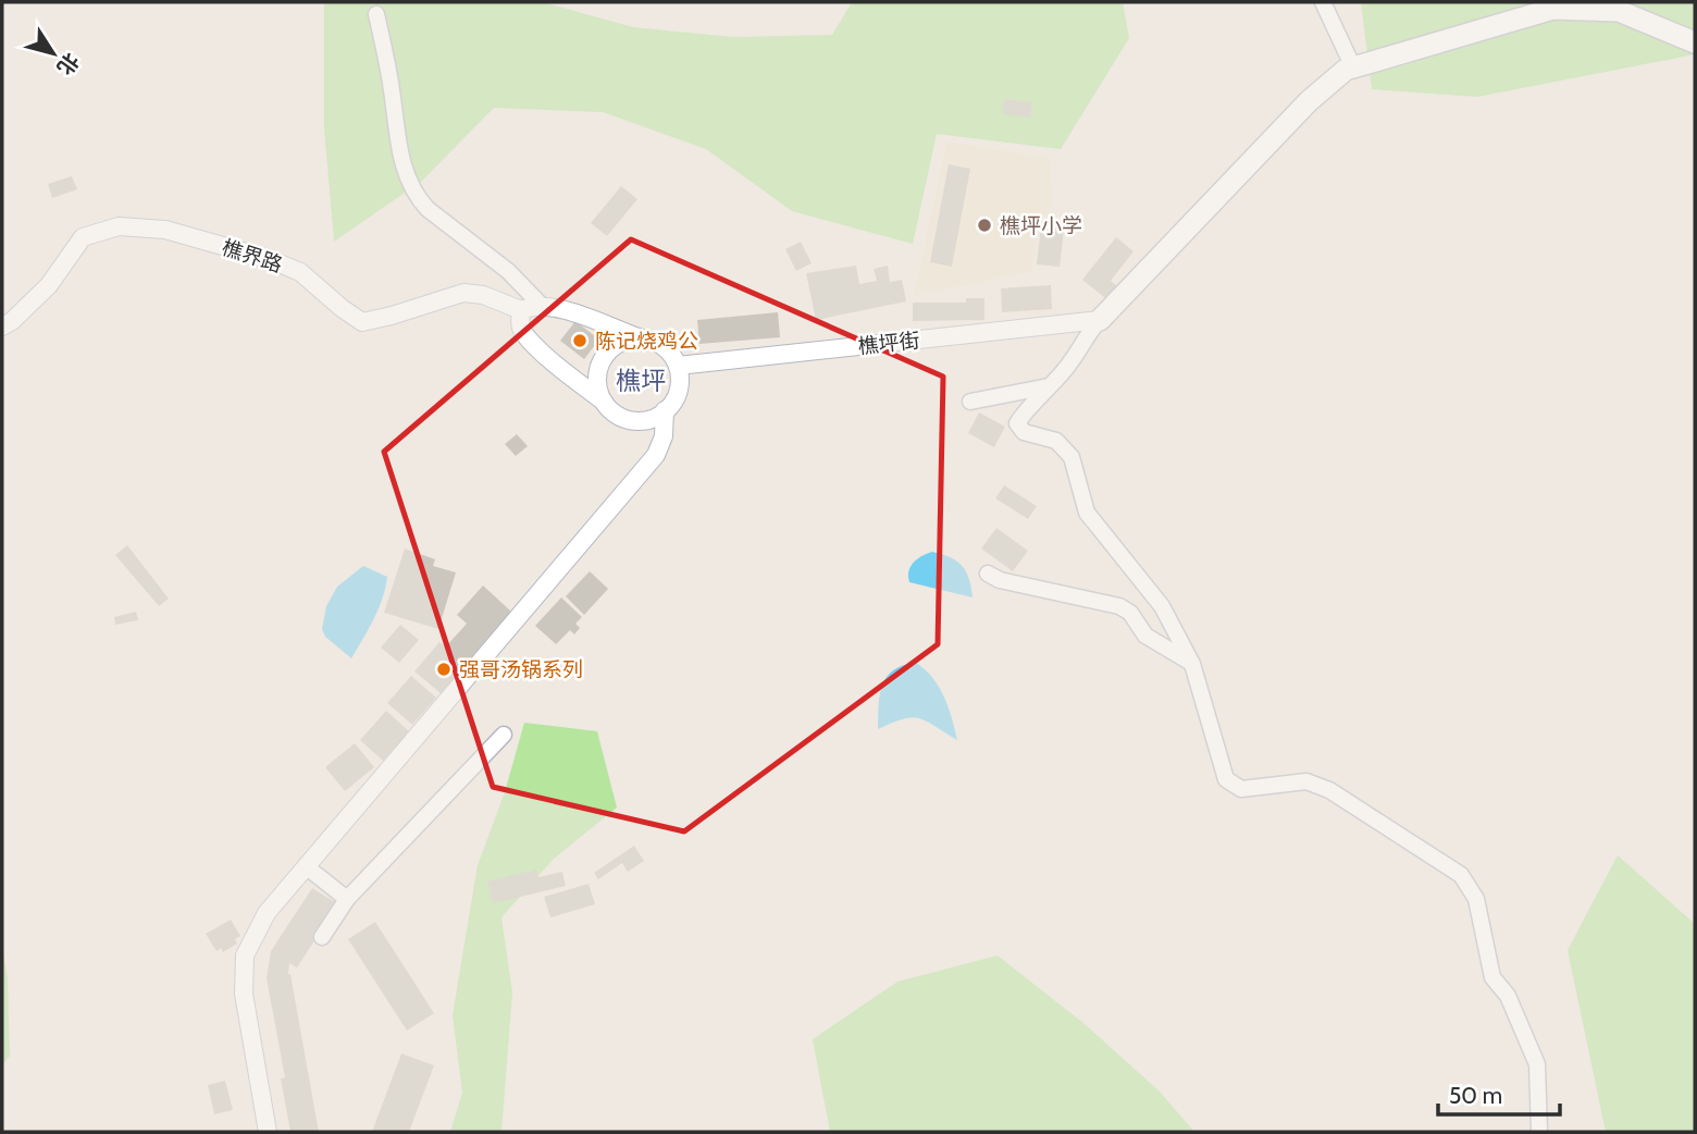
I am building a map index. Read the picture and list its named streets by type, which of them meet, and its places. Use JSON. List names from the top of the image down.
{
  "streets": {
    "street": ["樵界路", "樵坪街"]
  },
  "districts": ["樵坪"],
  "places": ["樵坪小学", "陈记烧鸡公", "强哥汤锅系列"],
  "scale_bar": "50 m",
  "north": "bottom right"
}
